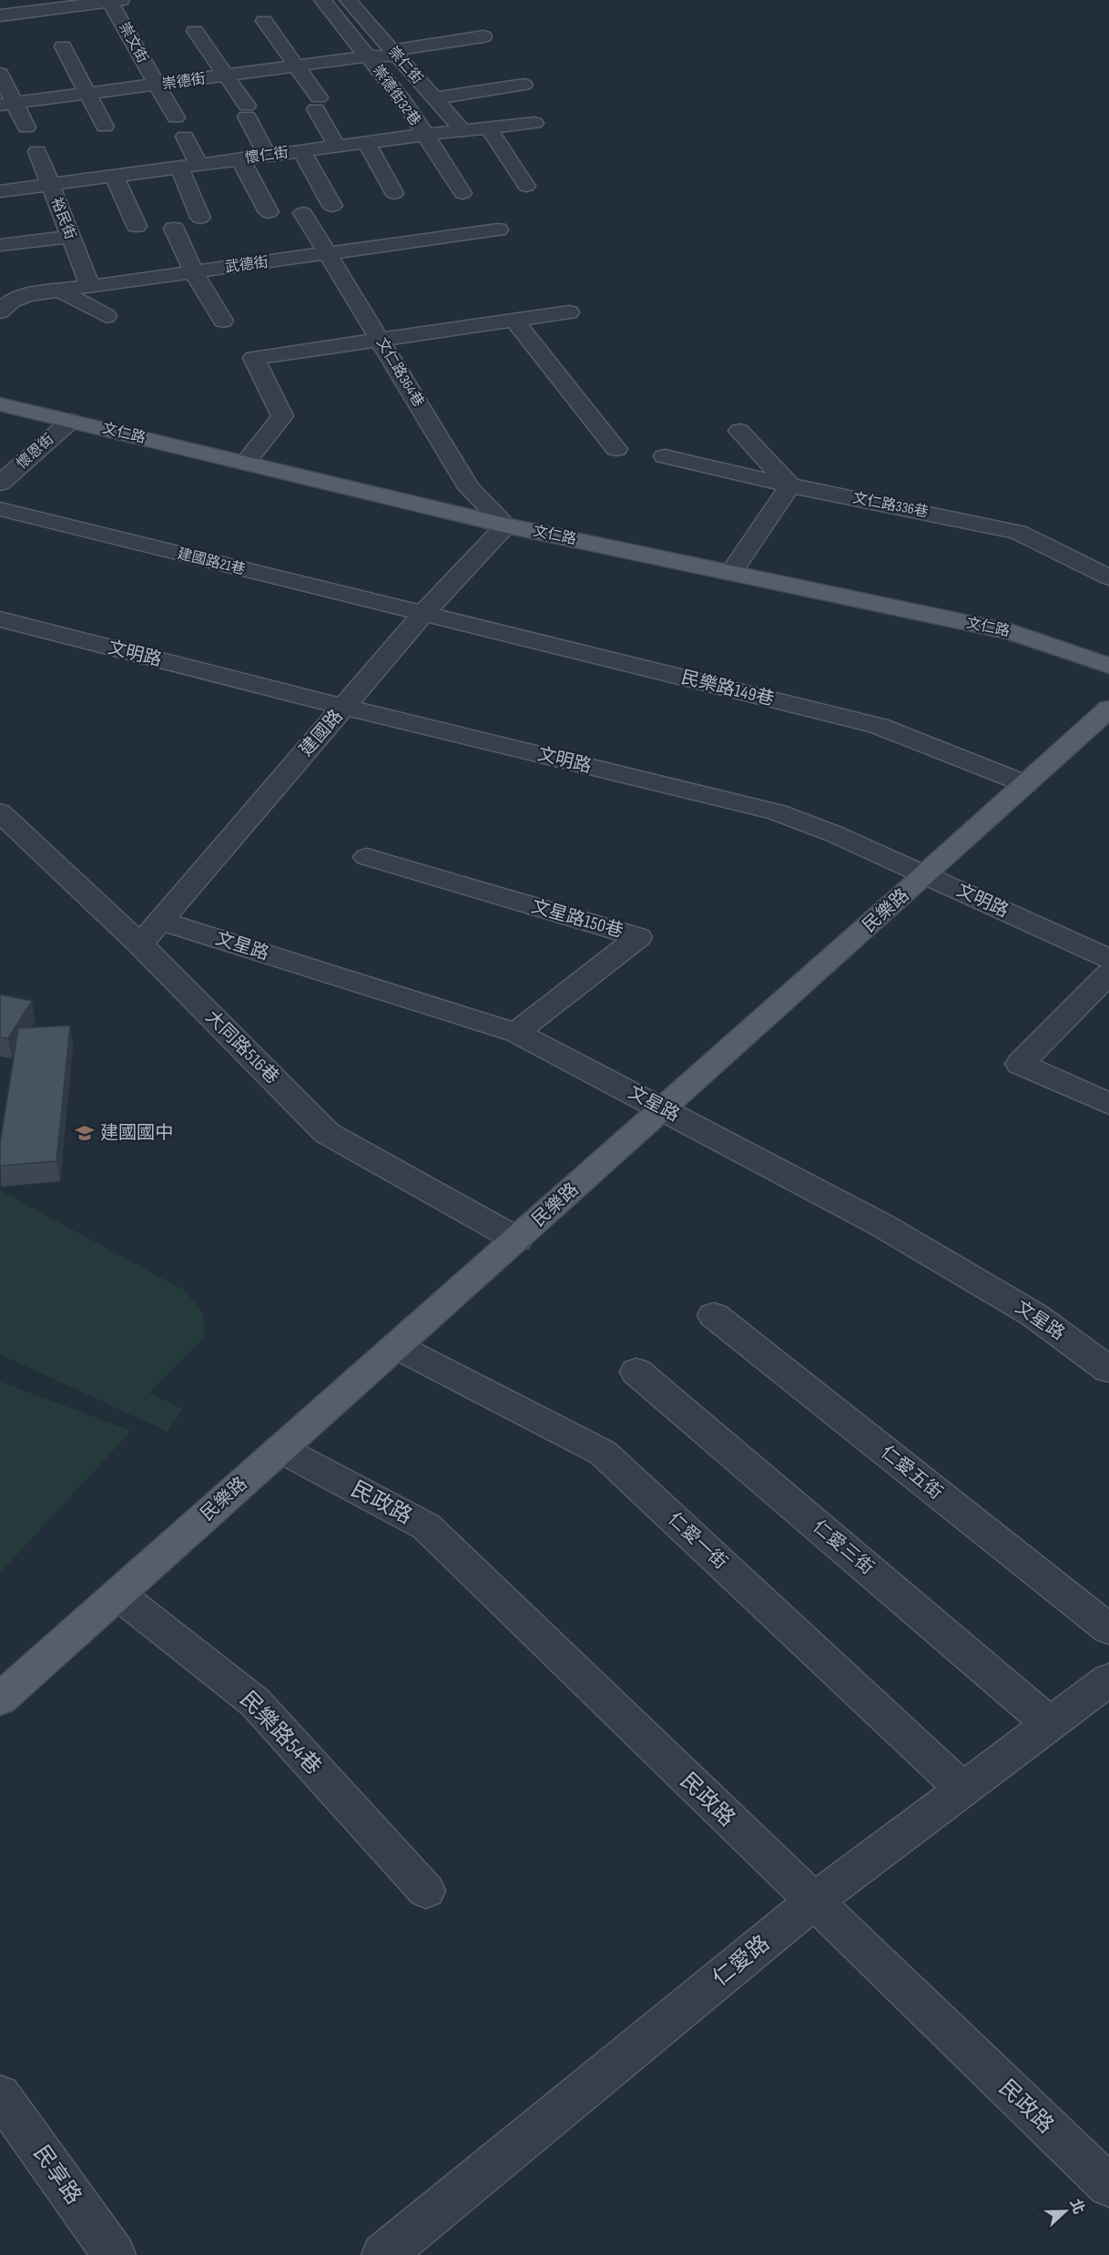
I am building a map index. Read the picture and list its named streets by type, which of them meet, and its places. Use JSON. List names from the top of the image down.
{
  "streets": {
    "main road": ["文仁路", "民樂路"],
    "street": [
      "崇文街",
      "崇仁街",
      "崇德街",
      "崇德街32巷",
      "懷仁街",
      "裕民街",
      "武德街",
      "文仁路364巷",
      "懷恩街",
      "文仁路336巷",
      "建國路21巷",
      "文明路",
      "民樂路149巷",
      "建國路",
      "文星路150巷",
      "文星路",
      "大同路516巷",
      "仁愛五街",
      "民政路",
      "仁愛一街",
      "仁愛三街",
      "民樂路54巷",
      "仁愛路",
      "民享路"
    ]
  },
  "crossings": [
    ["崇文街", "崇德街"],
    ["崇仁街", "崇德街"],
    ["崇仁街", "懷仁街"],
    ["崇德街", "崇德街32巷"],
    ["崇德街32巷", "懷仁街"],
    ["懷仁街", "裕民街"],
    ["裕民街", "武德街"],
    ["武德街", "文仁路364巷"],
    ["文仁路364巷", "文仁路"],
    ["文仁路364巷", "建國路"],
    ["文仁路", "懷恩街"],
    ["文仁路", "建國路"],
    ["建國路21巷", "民樂路149巷"],
    ["建國路21巷", "建國路"],
    ["文明路", "建國路"],
    ["文明路", "民樂路"],
    ["民樂路149巷", "建國路"],
    ["民樂路149巷", "民樂路"],
    ["建國路", "文星路"],
    ["建國路", "大同路516巷"],
    ["民樂路", "文星路"],
    ["民樂路", "大同路516巷"],
    ["民樂路", "民政路"],
    ["民樂路", "仁愛一街"],
    ["民樂路", "民樂路54巷"],
    ["文星路150巷", "文星路"],
    ["民政路", "仁愛路"],
    ["仁愛一街", "仁愛路"],
    ["仁愛三街", "仁愛路"]
  ],
  "places": {
    "school or university": ["建國國中"]
  },
  "north": "right"
}
